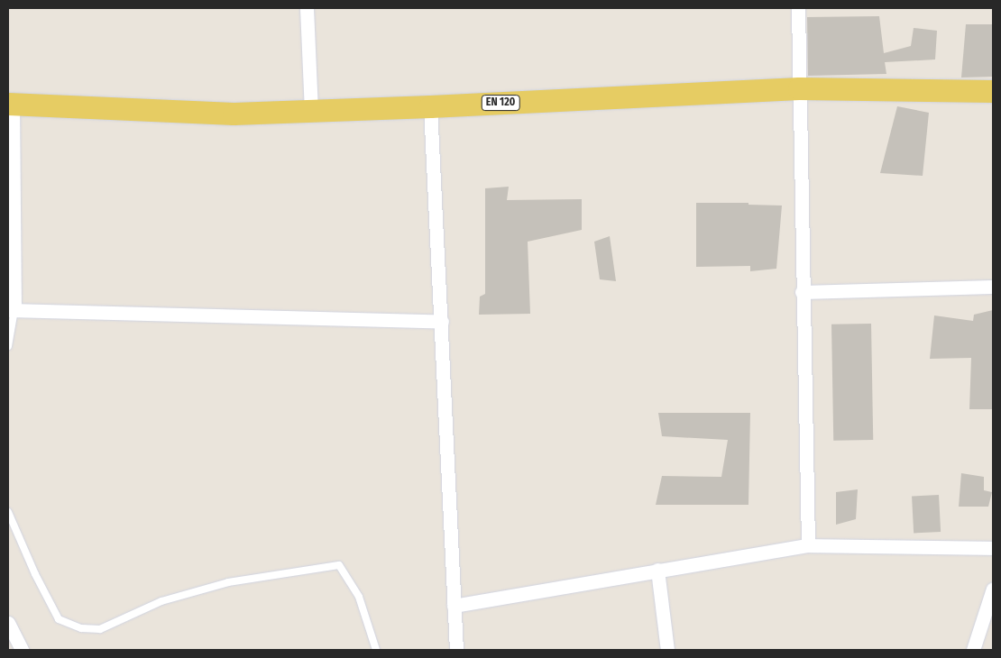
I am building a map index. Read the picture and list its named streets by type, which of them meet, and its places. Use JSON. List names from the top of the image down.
{
  "streets": {
    "main road": ["EN 120"]
  }
}
